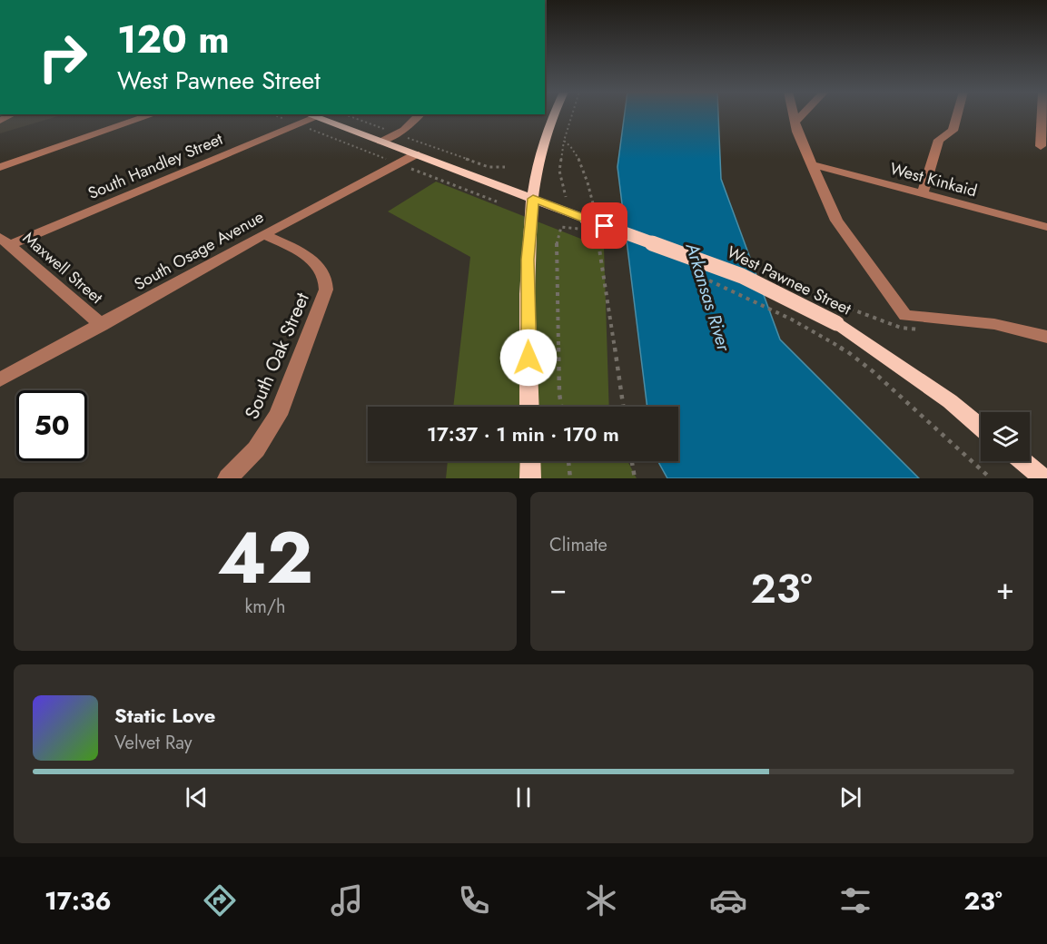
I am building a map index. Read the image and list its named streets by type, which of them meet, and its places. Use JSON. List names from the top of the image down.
{
  "streets": {
    "main road": ["West Pawnee Street"],
    "street": [
      "South Handley Street",
      "West Kinkaid",
      "South Osage Avenue",
      "Maxwell Street",
      "South Oak Street"
    ]
  },
  "crossings": [
    ["South Handley Street", "Maxwell Street"],
    ["South Handley Street", "West Pawnee Street"],
    ["South Osage Avenue", "Maxwell Street"],
    ["South Osage Avenue", "West Pawnee Street"],
    ["South Osage Avenue", "South Oak Street"]
  ],
  "water": ["Arkansas River"],
  "page": {
    "turn": ["120 m", "West Pawnee Street"],
    "limit": "50",
    "trip": "17:37 · 1 min · 170 m",
    "tile": [
      ["42", "km/h"],
      "Climate"
    ],
    "heat": ["−", "23°", "+"],
    "song": ["Static Love", "Velvet Ray"],
    "tabs": ["17:36", "23°"]
  }
}
